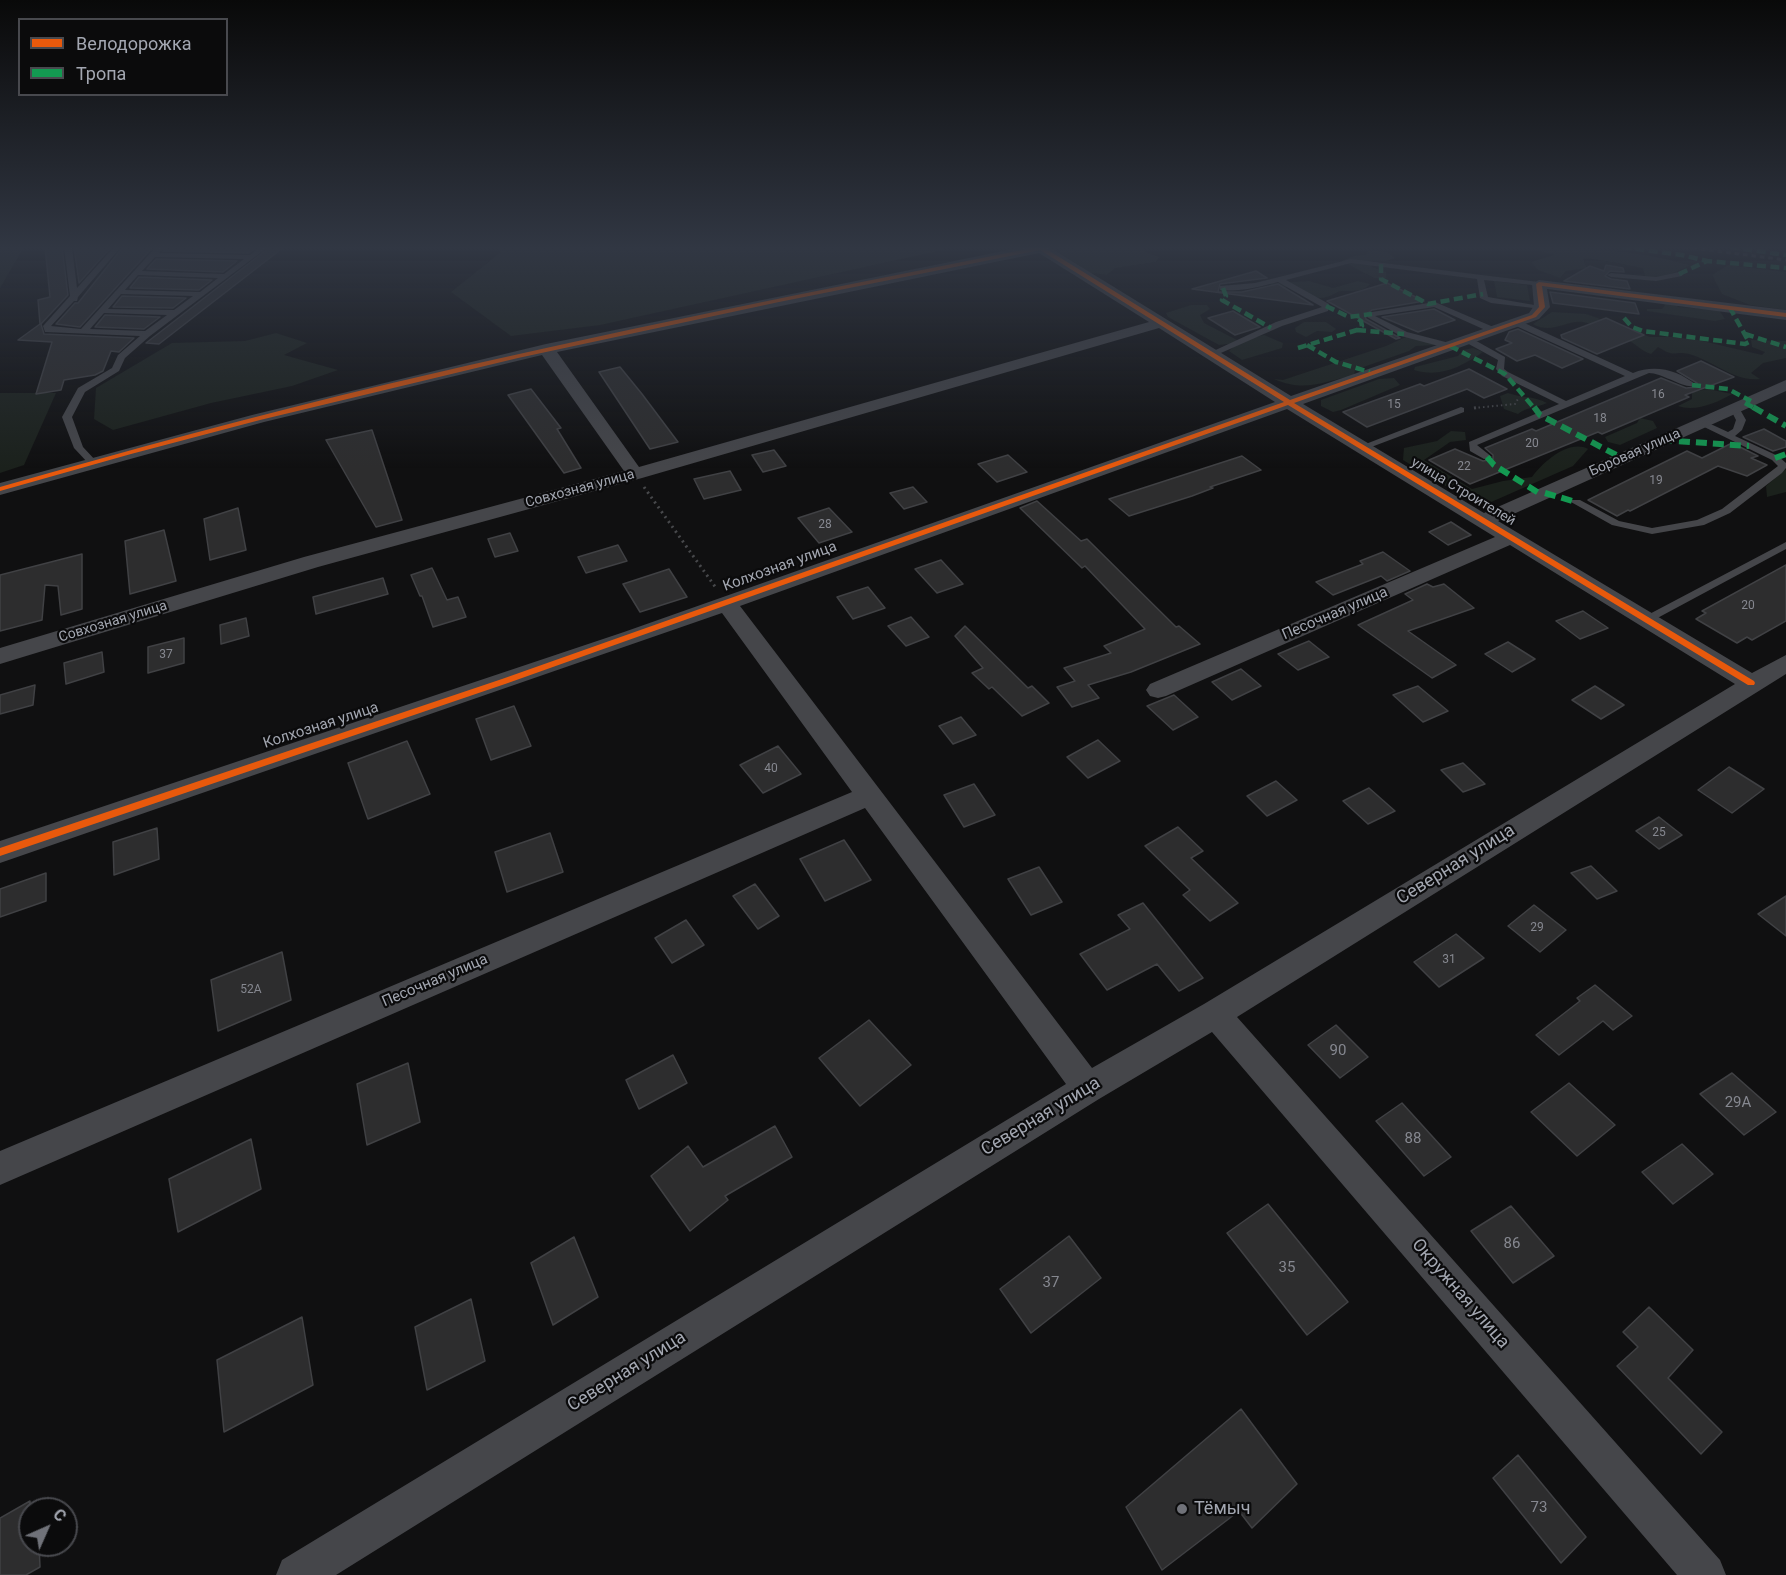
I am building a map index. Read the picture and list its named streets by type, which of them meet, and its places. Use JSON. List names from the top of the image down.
{
  "streets": {
    "street": [
      "Боровая улица",
      "Совхозная улица",
      "улица Строителей",
      "Колхозная улица",
      "Песочная улица",
      "Северная улица",
      "Окружная улица"
    ]
  },
  "crossings": [
    ["Боровая улица", "улица Строителей"],
    ["Совхозная улица", "улица Строителей"],
    ["улица Строителей", "Колхозная улица"],
    ["улица Строителей", "Песочная улица"],
    ["улица Строителей", "Северная улица"],
    ["Северная улица", "Окружная улица"]
  ],
  "places": ["Тёмыч"],
  "house_numbers": [
    "16",
    "15",
    "18",
    "20",
    "22",
    "19",
    "28",
    "20",
    "37",
    "40",
    "25",
    "29",
    "31",
    "52А",
    "90",
    "29А",
    "88",
    "86",
    "35",
    "37",
    "73"
  ],
  "legend": ["Велодорожка", "Тропа"],
  "north": "top right"
}
